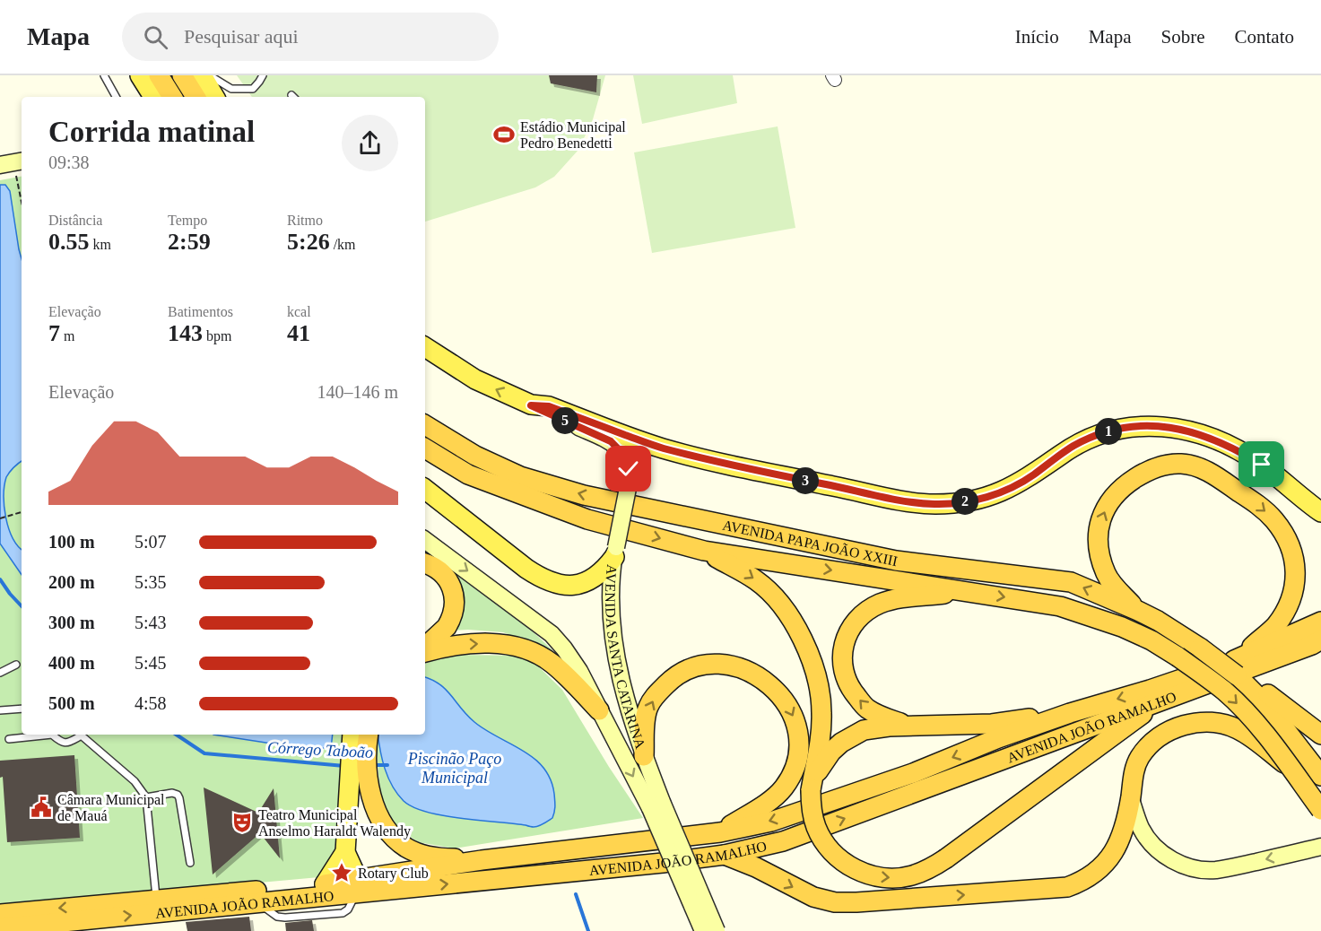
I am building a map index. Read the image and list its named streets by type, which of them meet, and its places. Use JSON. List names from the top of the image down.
{
  "streets": {
    "highway": ["AVENIDA PAPA JOÃO XXIII", "AVENIDA JOÃO RAMALHO"],
    "main road": ["AVENIDA SANTA CATARINA"]
  },
  "crossings": [
    ["AVENIDA PAPA JOÃO XXIII", "AVENIDA JOÃO RAMALHO"]
  ],
  "one_way": ["AVENIDA SANTA CATARINA"],
  "water": ["Córrego Taboão", "Piscinão Paço Municipal"],
  "places": {
    "sports": ["Estádio Municipal Pedro Benedetti"],
    "public building": ["Câmara Municipal de Mauá"],
    "theatre": ["Teatro Municipal Anselmo Haraldt Walendy"],
    "place": ["Rotary Club"]
  },
  "page": {
    "header": "Mapa",
    "search": "Pesquisar aqui",
    "nav": [
      "Início",
      "Mapa",
      "Sobre",
      "Contato"
    ],
    "heading": ["Corrida matinal", "09:38"],
    "stats": [
      ["Distância", "0.55 km"],
      ["Tempo", "2:59"],
      ["Ritmo", "5:26 /km"],
      ["Elevação", "7 m"],
      ["Batimentos", "143 bpm"],
      ["kcal", "41"]
    ],
    "chart": ["Elevação", "140–146 m"],
    "pins": [
      "5",
      "1",
      "3",
      "2"
    ],
    "list": [
      {
        "name": "100 m",
        "note": "5:07"
      },
      {
        "name": "200 m",
        "note": "5:35"
      },
      {
        "name": "300 m",
        "note": "5:43"
      },
      {
        "name": "400 m",
        "note": "5:45"
      },
      {
        "name": "500 m",
        "note": "4:58"
      }
    ]
  }
}
